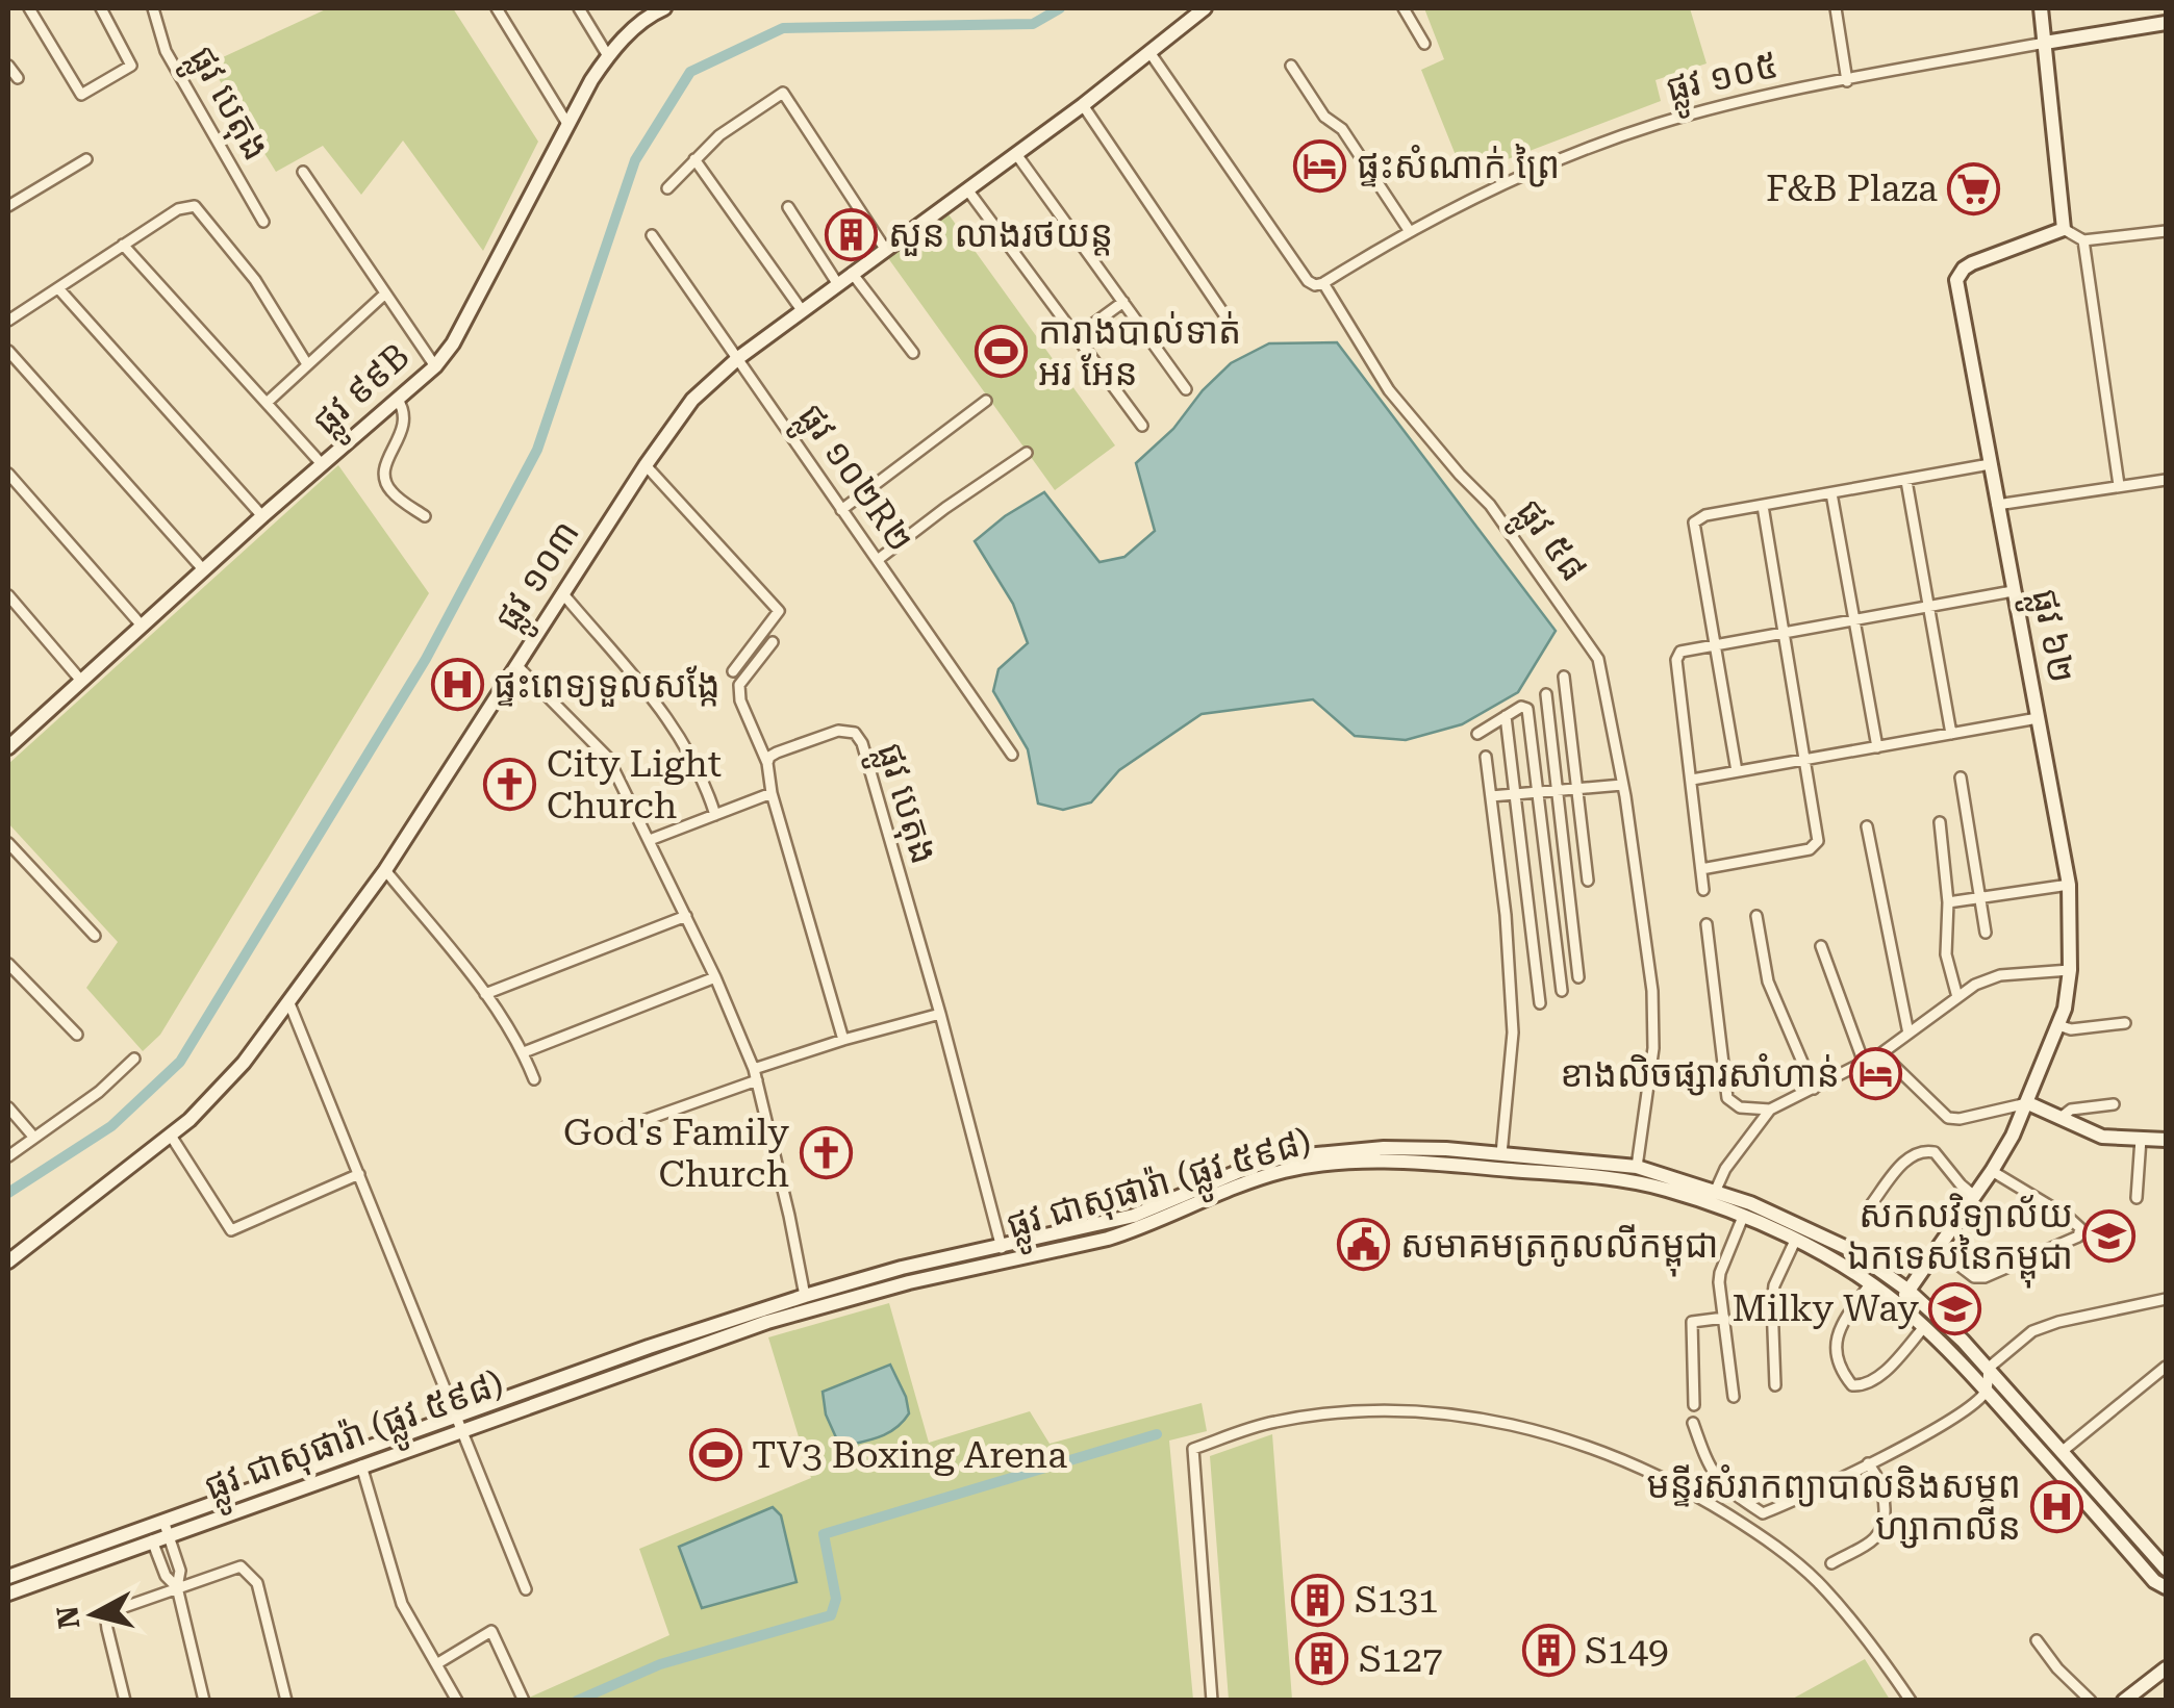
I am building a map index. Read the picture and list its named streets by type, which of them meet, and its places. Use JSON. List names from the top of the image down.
{
  "streets": {
    "main road": [
      "ផ្លូវ ១០៥",
      "ផ្លូវ ៩៩B",
      "ផ្លូវ ១០៣",
      "ផ្លូវ ៦២",
      "ផ្លូវ ជាសុផារ៉ា (ផ្លូវ ៥៩៨)"
    ],
    "street": ["ផ្លូវ បេតុង", "ផ្លូវ ១០២R២", "ផ្លូវ ៥៨"]
  },
  "crossings": [
    ["ផ្លូវ ១០៥", "ផ្លូវ ៥៨"],
    ["ផ្លូវ បេតុង", "ផ្លូវ ជាសុផារ៉ា (ផ្លូវ ៥៩៨)"],
    ["ផ្លូវ ១០២R២", "ផ្លូវ ១០៣"],
    ["ផ្លូវ ៥៨", "ផ្លូវ ១០៣"],
    ["ផ្លូវ ៥៨", "ផ្លូវ ជាសុផារ៉ា (ផ្លូវ ៥៩៨)"],
    ["ផ្លូវ ៦២", "ផ្លូវ ជាសុផារ៉ា (ផ្លូវ ៥៩៨)"]
  ],
  "places": {
    "hotel": ["ផ្ទះសំណាក់ ព្រៃ", "ខាងលិចផ្សារសាំហាន់"],
    "supermarket": ["F&B Plaza"],
    "building": [
      "សួន លាងរថយន្ត",
      "S131",
      "S149",
      "S127"
    ],
    "sports": ["ការាងបាល់ទាត់ អរ អែន", "TV3 Boxing Arena"],
    "hospital": ["ផ្ទះពេទ្យទួលសង្កែ", "មន្ទីរសំរាកព្យាបាលនិងសម្ភព ហ្សាកាលីន"],
    "church": ["City Light Church", "God's Family Church"],
    "school or university": ["សកលវិទ្យាល័យ ឯកទេសនៃកម្ពុជា", "Milky Way"],
    "public building": ["សមាគមត្រកូលលីកម្ពុជា"]
  },
  "north": "left"
}
